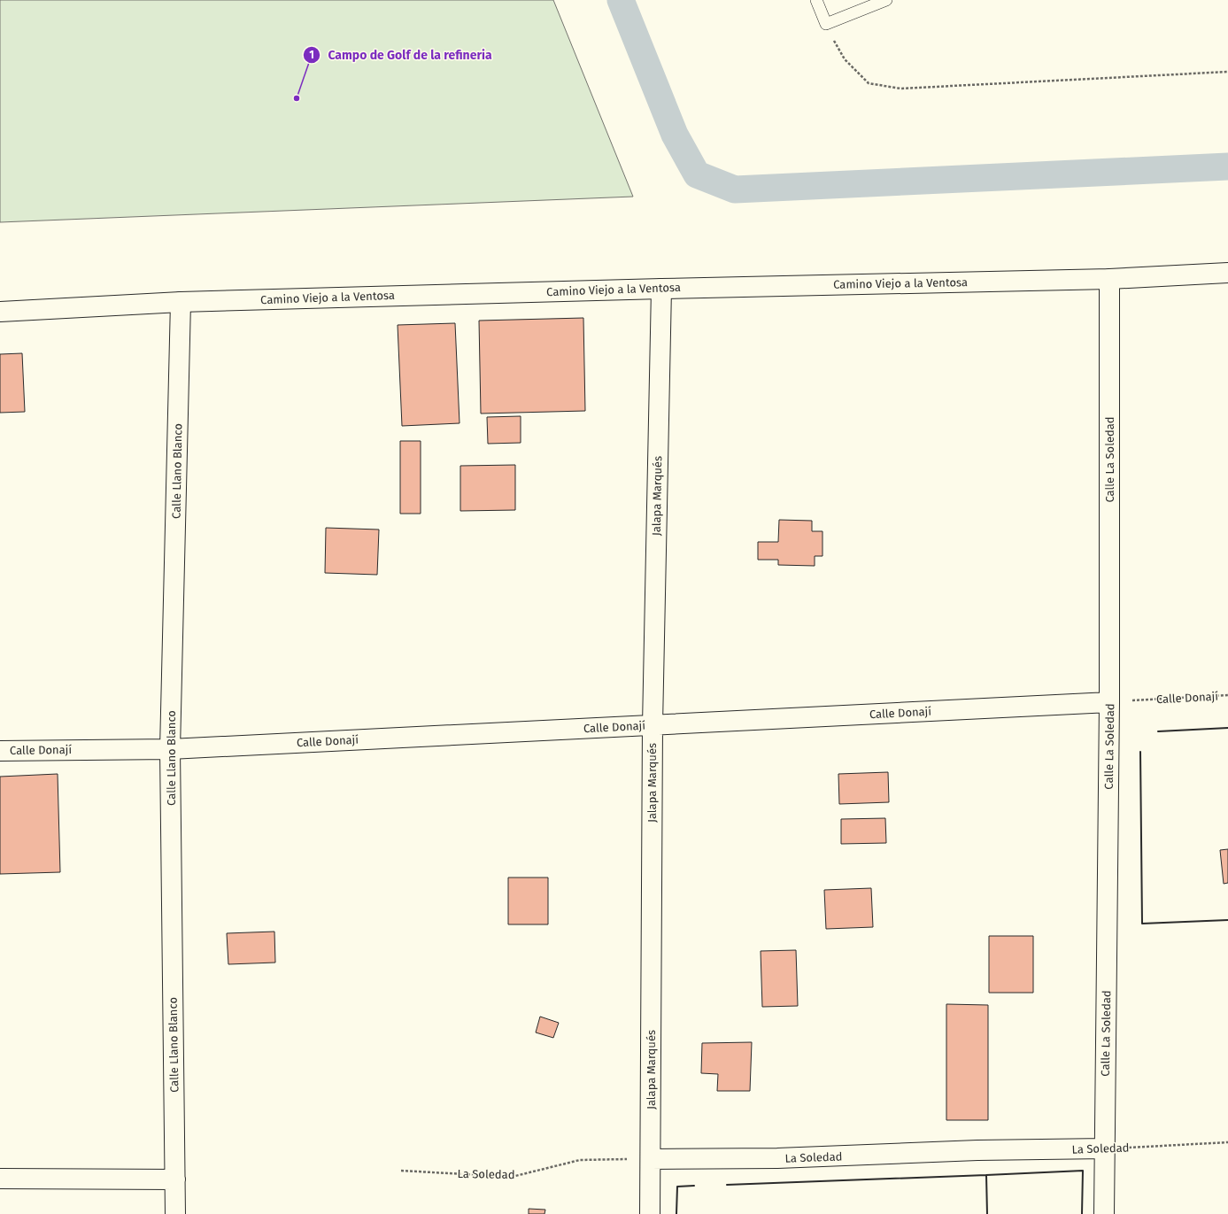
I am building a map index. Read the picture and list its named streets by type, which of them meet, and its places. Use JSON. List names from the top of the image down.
{
  "streets": {
    "street": [
      "Camino Viejo a la Ventosa",
      "Calle La Soledad",
      "Calle Llano Blanco",
      "Jalapa Marqués",
      "Calle Donají",
      "La Soledad"
    ]
  },
  "crossings": [
    ["Camino Viejo a la Ventosa", "Calle La Soledad"],
    ["Camino Viejo a la Ventosa", "Calle Llano Blanco"],
    ["Camino Viejo a la Ventosa", "Jalapa Marqués"],
    ["Calle La Soledad", "Calle Donají"],
    ["Calle La Soledad", "La Soledad"],
    ["Calle Llano Blanco", "Calle Donají"],
    ["Jalapa Marqués", "Calle Donají"],
    ["Jalapa Marqués", "La Soledad"]
  ],
  "places": ["Campo de Golf de la refineria"]
}
